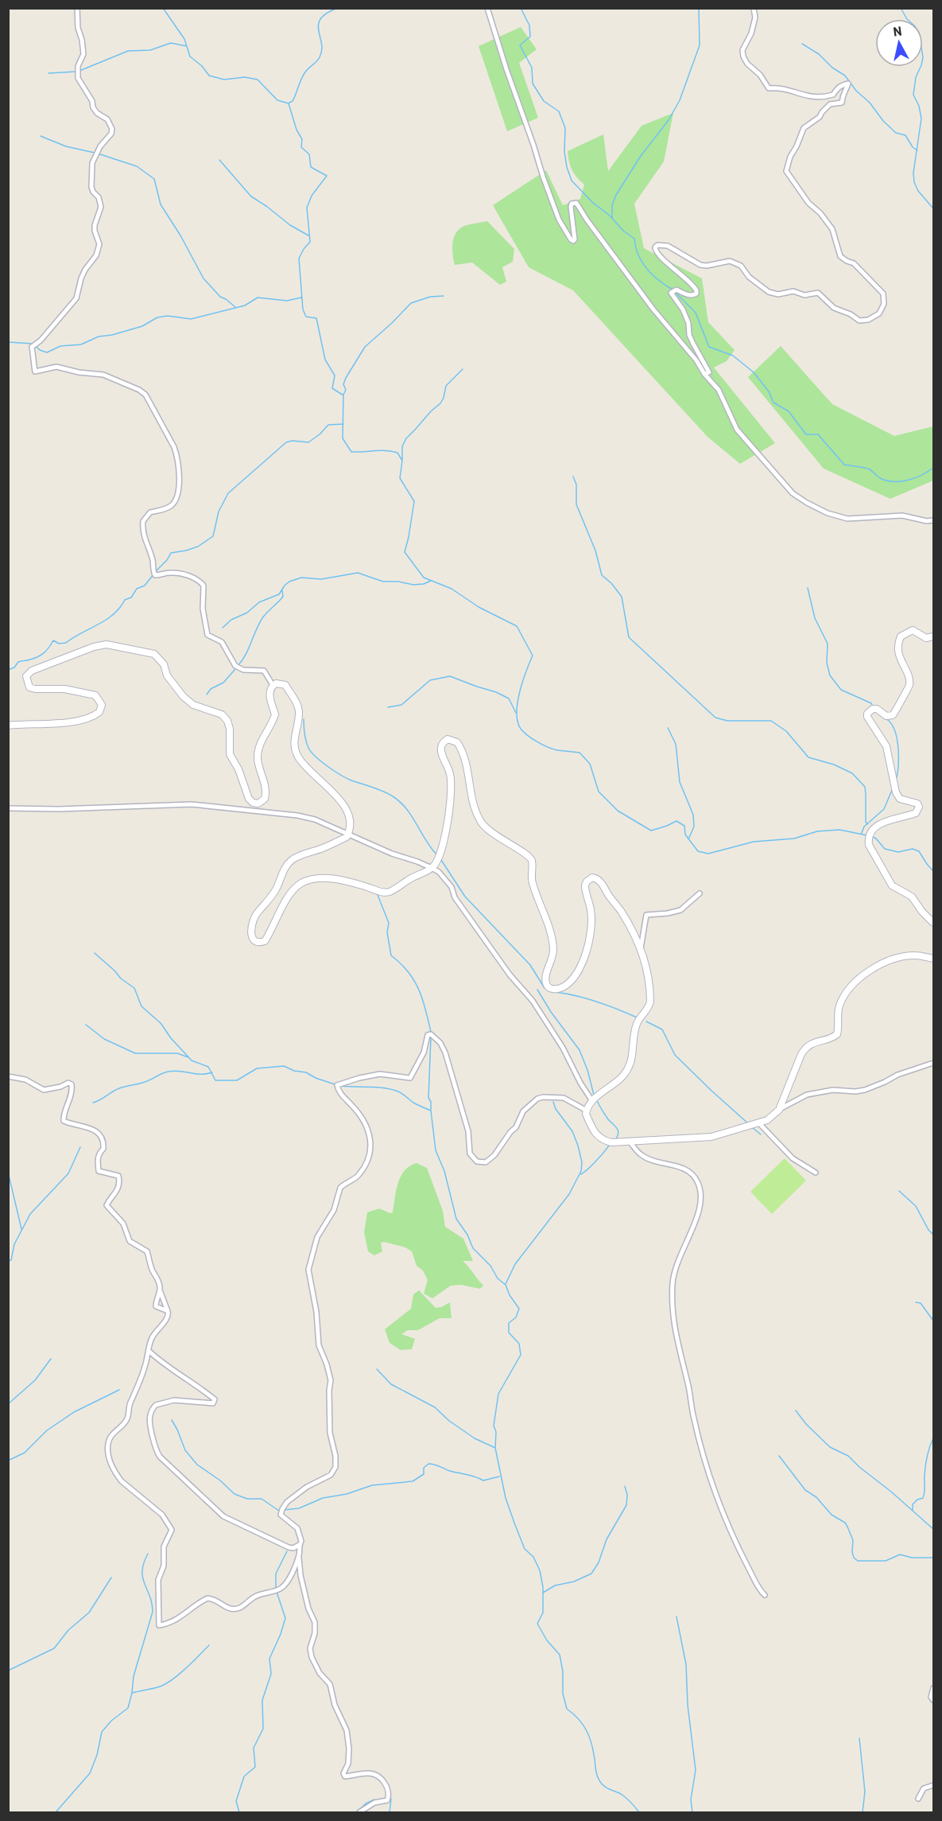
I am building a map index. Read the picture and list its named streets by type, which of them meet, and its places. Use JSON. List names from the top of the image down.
{
  "north": "top"
}
